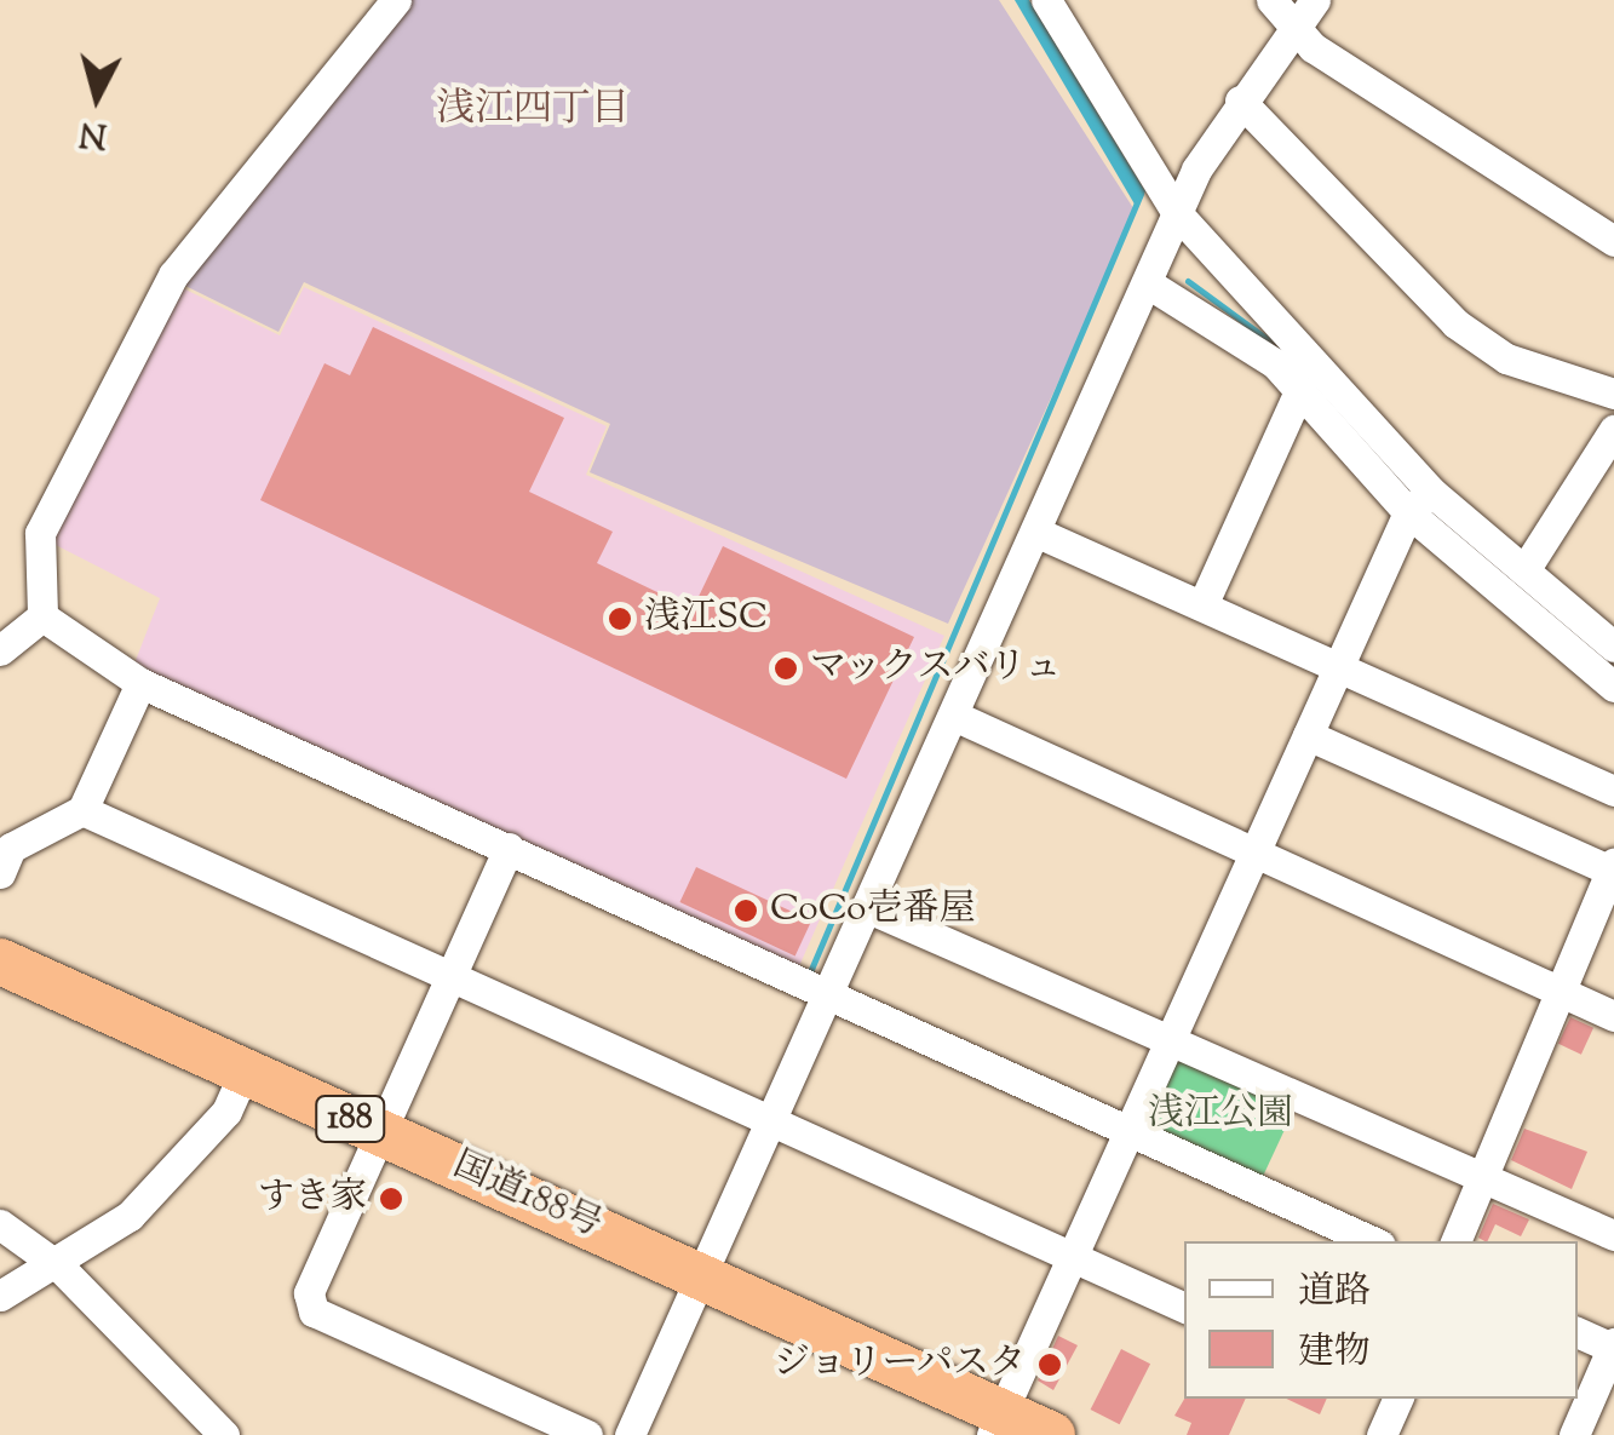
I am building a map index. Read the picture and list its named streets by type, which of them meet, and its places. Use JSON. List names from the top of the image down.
{
  "streets": {
    "highway": ["188", "国道188号"]
  },
  "districts": ["浅江四丁目"],
  "parks": ["浅江公園"],
  "places": [
    "浅江SC",
    "マックスバリュ",
    "CoCo壱番屋",
    "すき家",
    "ジョリーパスタ"
  ],
  "legend": ["道路", "建物"],
  "north": "bottom"
}
